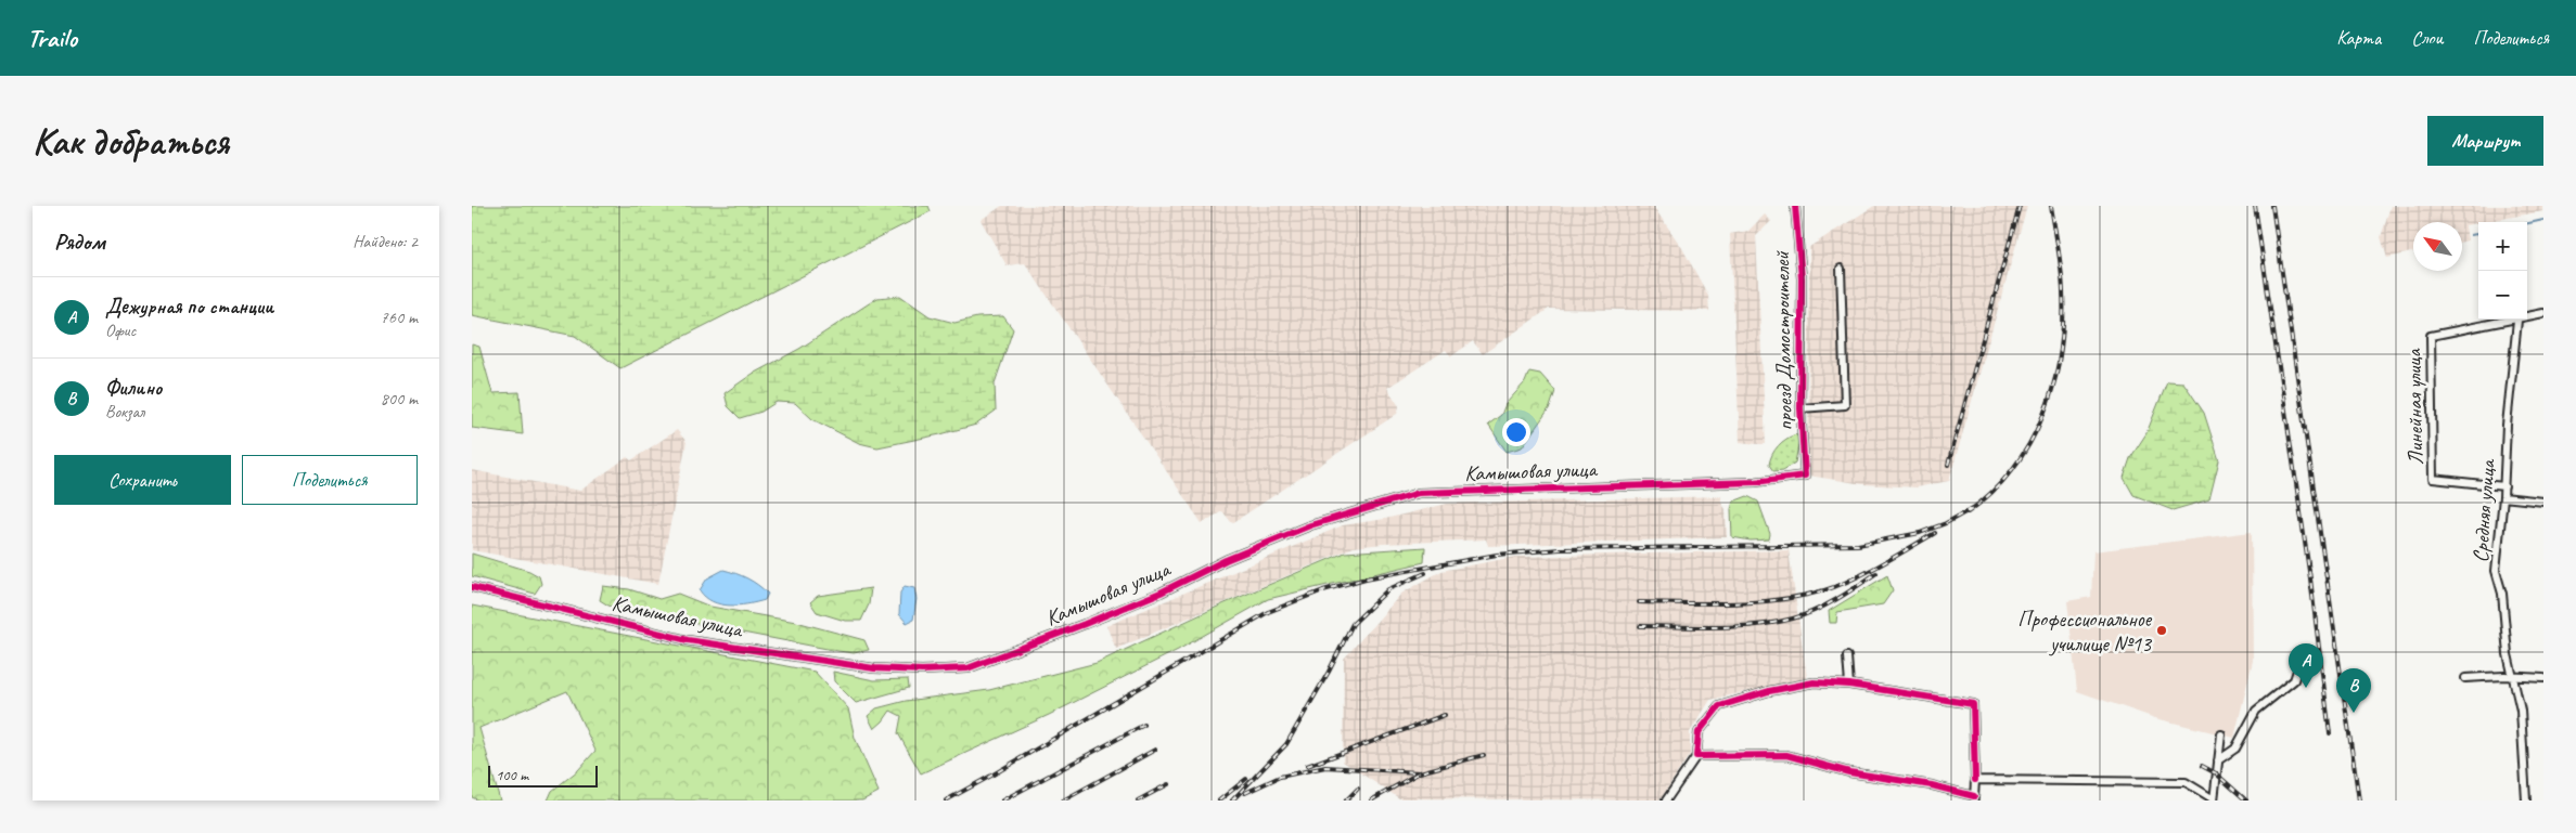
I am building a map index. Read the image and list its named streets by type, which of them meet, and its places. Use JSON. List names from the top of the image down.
{
  "streets": {
    "street": [
      "проезд Домостроителей",
      "Линейная улица",
      "Камышовая улица",
      "Средняя улица"
    ]
  },
  "crossings": [
    ["проезд Домостроителей", "Камышовая улица"],
    ["Линейная улица", "Средняя улица"]
  ],
  "places": ["Профессиональное училище №13"],
  "scale_bar": "100 m",
  "north": "top left",
  "page": {
    "header": "Trailo",
    "nav": ["Карта", "Слои", "Поделиться"],
    "buttons": [
      "Маршрут",
      ["Сохранить", "Поделиться"]
    ],
    "title": "Как добраться",
    "heading": ["Рядом", "Найдено: 2"],
    "map_buttons": ["+", "−"],
    "list": [
      {
        "mark": "A",
        "name": "Дежурная по станции",
        "note": "Офис",
        "value": "760 m"
      },
      {
        "mark": "B",
        "name": "Филино",
        "note": "Вокзал",
        "value": "800 m"
      }
    ],
    "pins": ["A", "B"],
    "scale": "100 m"
  }
}
